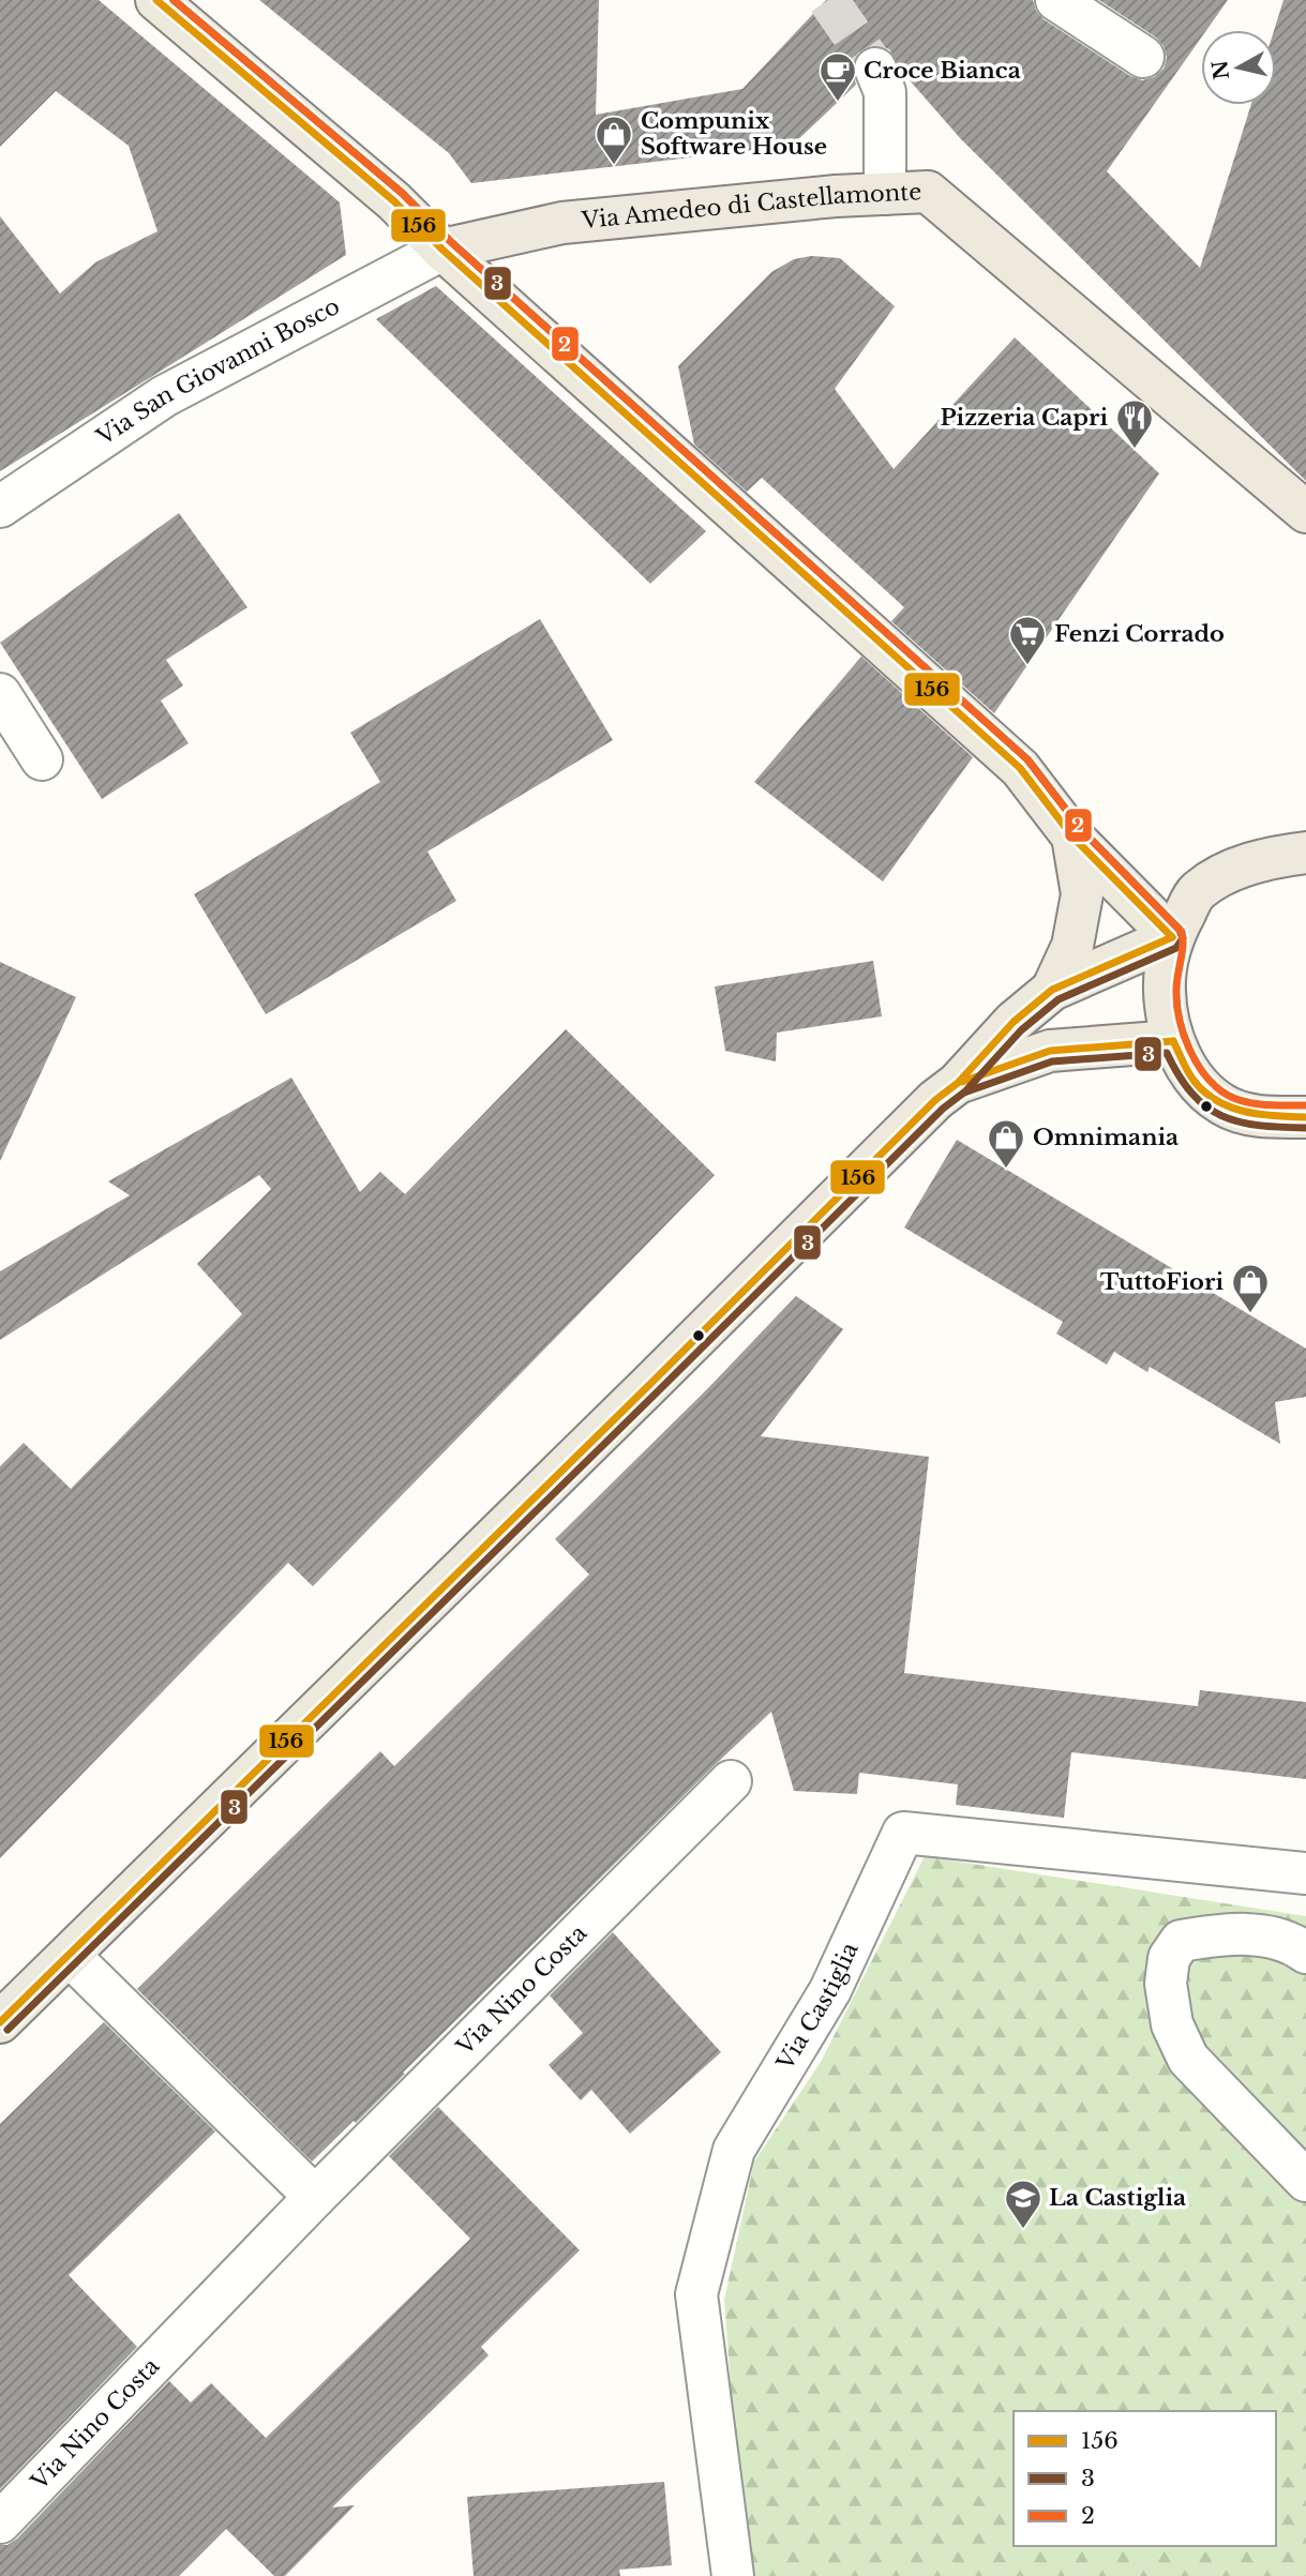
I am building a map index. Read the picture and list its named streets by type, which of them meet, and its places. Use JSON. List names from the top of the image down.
{
  "streets": {
    "main road": ["Via Amedeo di Castellamonte"],
    "street": ["Via San Giovanni Bosco", "Via Nino Costa", "Via Castiglia"]
  },
  "crossings": [
    ["Via Amedeo di Castellamonte", "Via San Giovanni Bosco"]
  ],
  "places": {
    "cafe": ["Croce Bianca"],
    "shop": ["Compunix Software House", "Omnimania", "TuttoFiori"],
    "restaurant": ["Pizzeria Capri"],
    "supermarket": ["Fenzi Corrado"],
    "school or university": ["La Castiglia"]
  },
  "lines": ["transit line 156", "transit line 3", "transit line 2"],
  "legend": ["156", "3", "2"],
  "north": "left"
}
